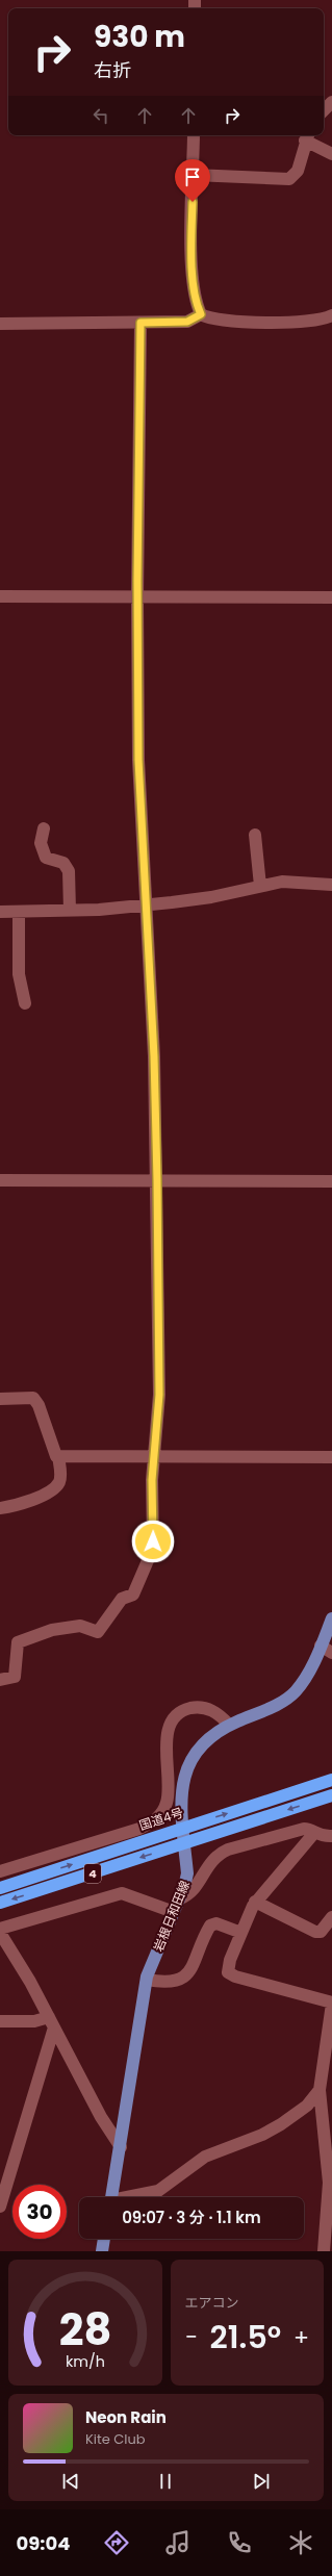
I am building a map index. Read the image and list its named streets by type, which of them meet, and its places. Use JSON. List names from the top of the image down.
{
  "streets": {
    "highway": ["国道4号", "4"],
    "main road": ["岩根日和田線"]
  },
  "crossings": [
    ["国道4号", "岩根日和田線"],
    ["4", "岩根日和田線"]
  ],
  "page": {
    "turn": ["930 m", "右折"],
    "limit": "30",
    "trip": "09:07 · 3 分 · 1.1 km",
    "tile": "エアコン",
    "heat": ["−", "21.5°", "+"],
    "song": ["Neon Rain", "Kite Club"],
    "tabs": "09:04",
    "gauge": ["28", "km/h"]
  }
}
